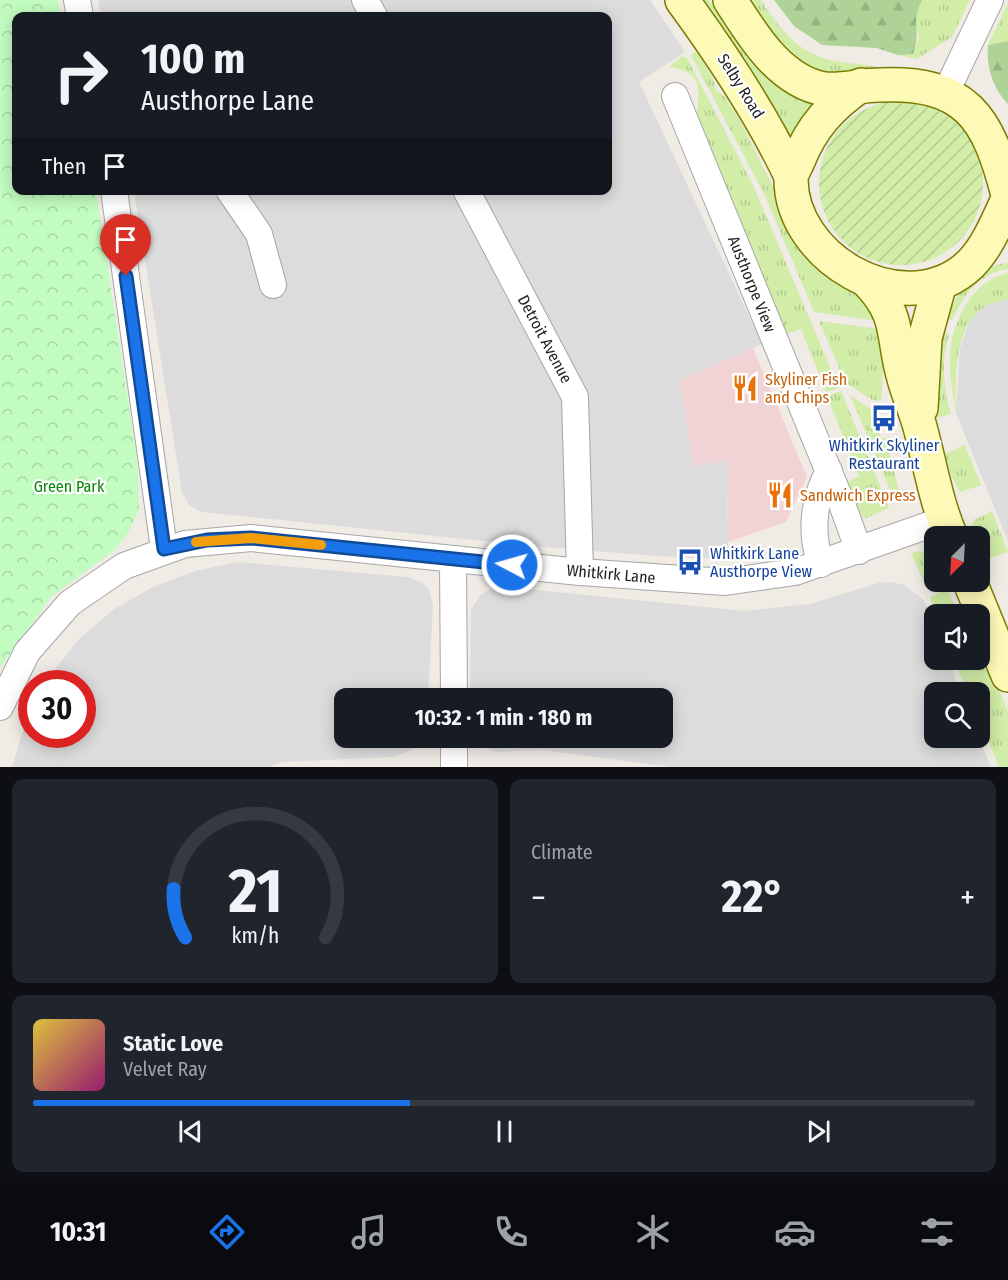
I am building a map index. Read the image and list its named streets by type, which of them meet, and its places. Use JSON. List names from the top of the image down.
{
  "streets": {
    "main road": ["Selby Road"],
    "street": ["Austhorpe View", "Detroit Avenue", "Whitkirk Lane"]
  },
  "crossings": [
    ["Austhorpe View", "Whitkirk Lane"],
    ["Detroit Avenue", "Whitkirk Lane"]
  ],
  "parks": ["Green Park"],
  "places": {
    "restaurant": ["Skyliner Fish and Chips", "Sandwich Express"],
    "bus stop": ["Whitkirk Skyliner Restaurant", "Whitkirk Lane Austhorpe View"]
  },
  "north": "bottom left",
  "page": {
    "turn": ["100 m", "Austhorpe Lane"],
    "then": "Then",
    "limit": "30",
    "trip": "10:32 · 1 min · 180 m",
    "tile": "Climate",
    "heat": ["−", "22°", "+"],
    "song": ["Static Love", "Velvet Ray"],
    "tabs": "10:31",
    "gauge": ["21", "km/h"]
  }
}
